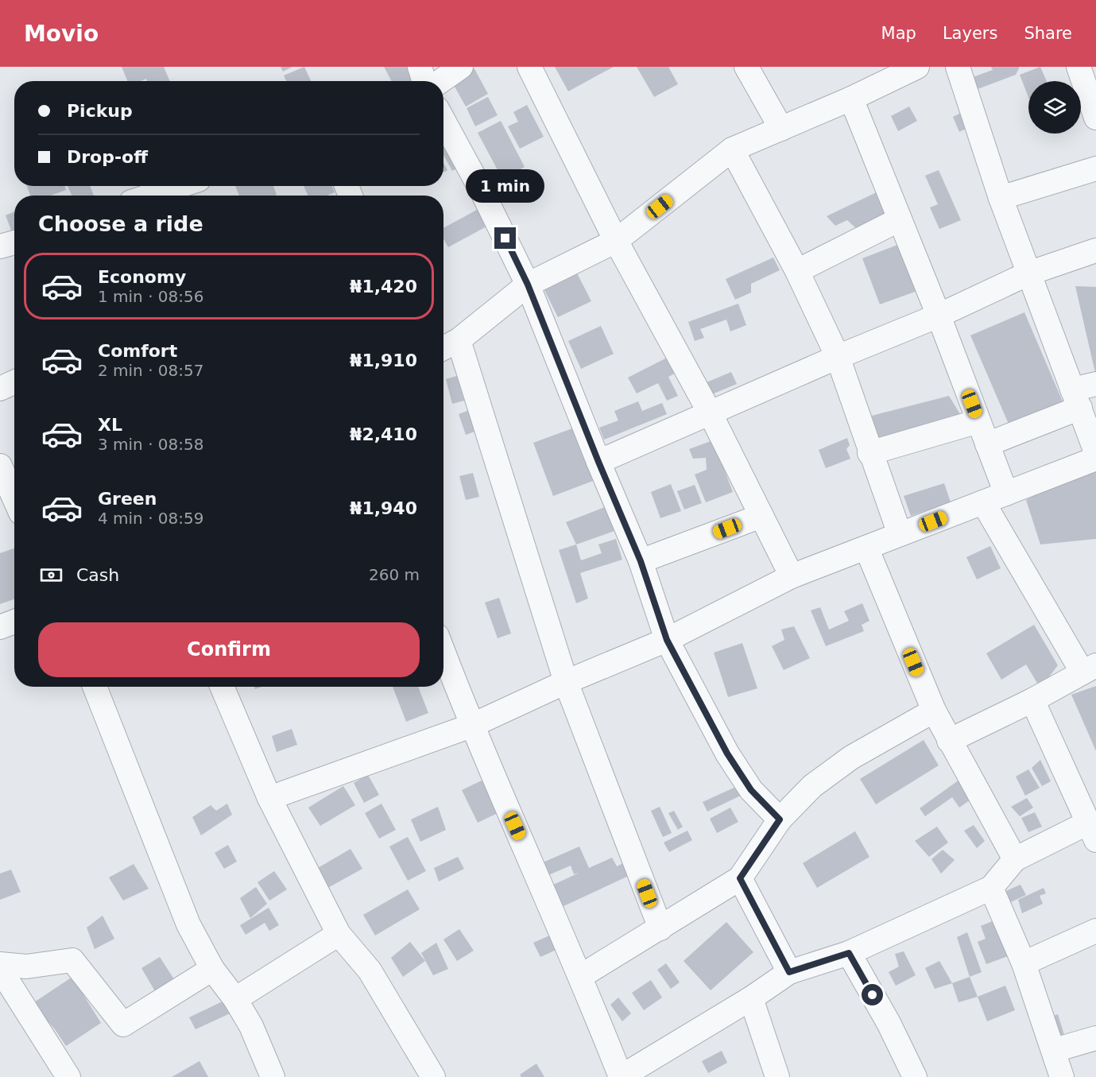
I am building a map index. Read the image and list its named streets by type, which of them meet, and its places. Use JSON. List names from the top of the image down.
{
  "page": {
    "header": "Movio",
    "nav": ["Map", "Layers", "Share"],
    "banner": ["Pickup", "Drop-off"],
    "bubble": "1 min",
    "heading": "Choose a ride",
    "list": [
      {
        "name": "Economy",
        "note": "1 min · 08:56",
        "value": "₦1,420"
      },
      {
        "name": "Comfort",
        "note": "2 min · 08:57",
        "value": "₦1,910"
      },
      {
        "name": "XL",
        "note": "3 min · 08:58",
        "value": "₦2,410"
      },
      {
        "name": "Green",
        "note": "4 min · 08:59",
        "value": "₦1,940"
      }
    ],
    "pay": ["Cash", "260 m"],
    "buttons": "Confirm"
  }
}
